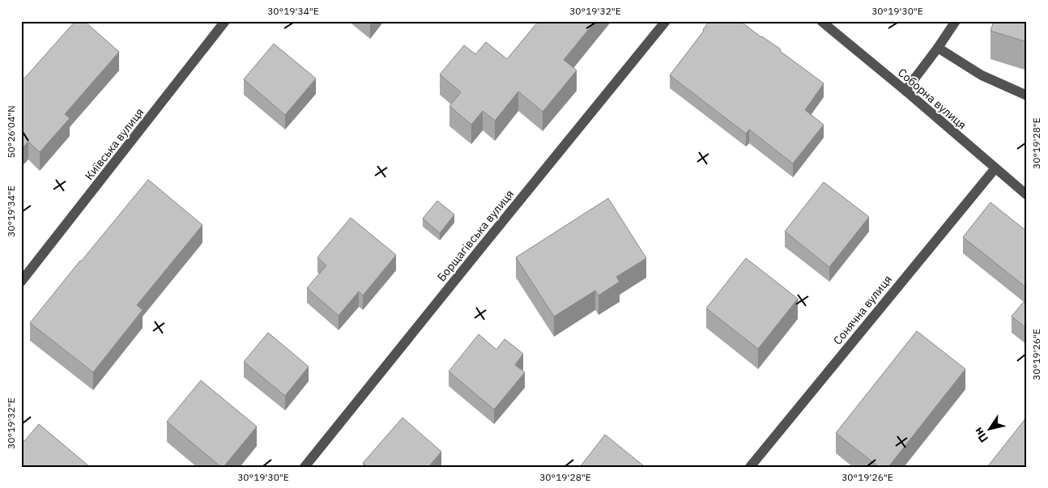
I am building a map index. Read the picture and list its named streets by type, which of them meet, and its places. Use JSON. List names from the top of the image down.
{
  "streets": {
    "street": [
      "Соборна вулиця",
      "Київська вулиця",
      "Борщагівська вулиця",
      "Сонячна вулиця"
    ]
  },
  "crossings": [
    ["Соборна вулиця", "Сонячна вулиця"]
  ],
  "north": "bottom left",
  "coordinates": [
    "30°19'34\"E",
    "30°19'32\"E",
    "30°19'30\"E",
    "50°26'04\"N",
    "30°19'28\"E",
    "30°19'26\"E"
  ]
}
